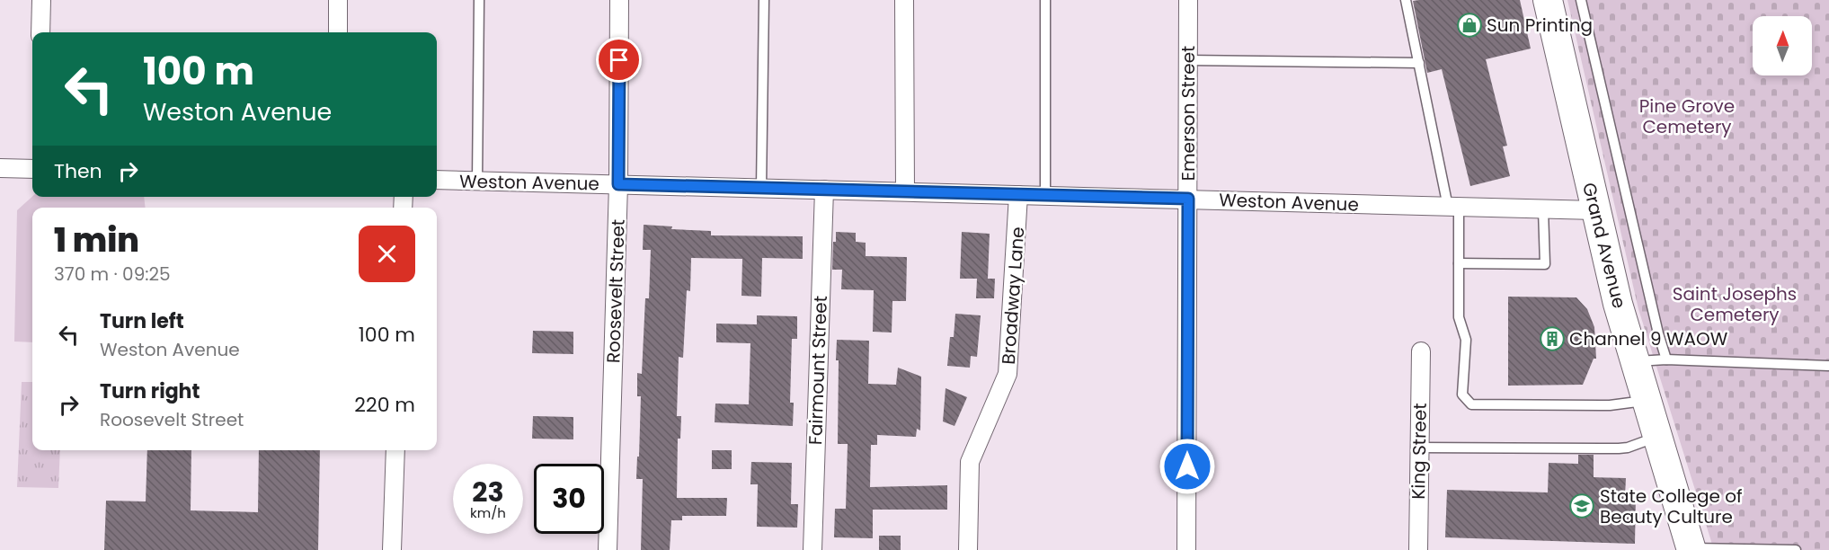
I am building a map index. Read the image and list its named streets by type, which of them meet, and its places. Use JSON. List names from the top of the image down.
{
  "streets": {
    "main road": ["Grand Avenue"],
    "street": [
      "Emerson Street",
      "Weston Avenue",
      "Roosevelt Street",
      "Broadway Lane",
      "Fairmount Street",
      "King Street"
    ]
  },
  "crossings": [
    ["Emerson Street", "Weston Avenue"],
    ["Weston Avenue", "Grand Avenue"],
    ["Weston Avenue", "Roosevelt Street"],
    ["Weston Avenue", "Broadway Lane"],
    ["Weston Avenue", "Fairmount Street"]
  ],
  "parks": ["Pine Grove Cemetery", "Saint Josephs Cemetery"],
  "places": {
    "shop": ["Sun Printing"],
    "building": ["Channel 9 WAOW"],
    "school or university": ["State College of Beauty Culture"]
  },
  "north": "top",
  "page": {
    "turn": ["100 m", "Weston Avenue"],
    "then": "Then",
    "heading": ["1 min", "370 m · 09:25"],
    "list": [
      {
        "name": "Turn left",
        "note": "Weston Avenue",
        "value": "100 m"
      },
      {
        "name": "Turn right",
        "note": "Roosevelt Street",
        "value": "220 m"
      }
    ],
    "speed": "23 km/h",
    "limit": "30"
  }
}
